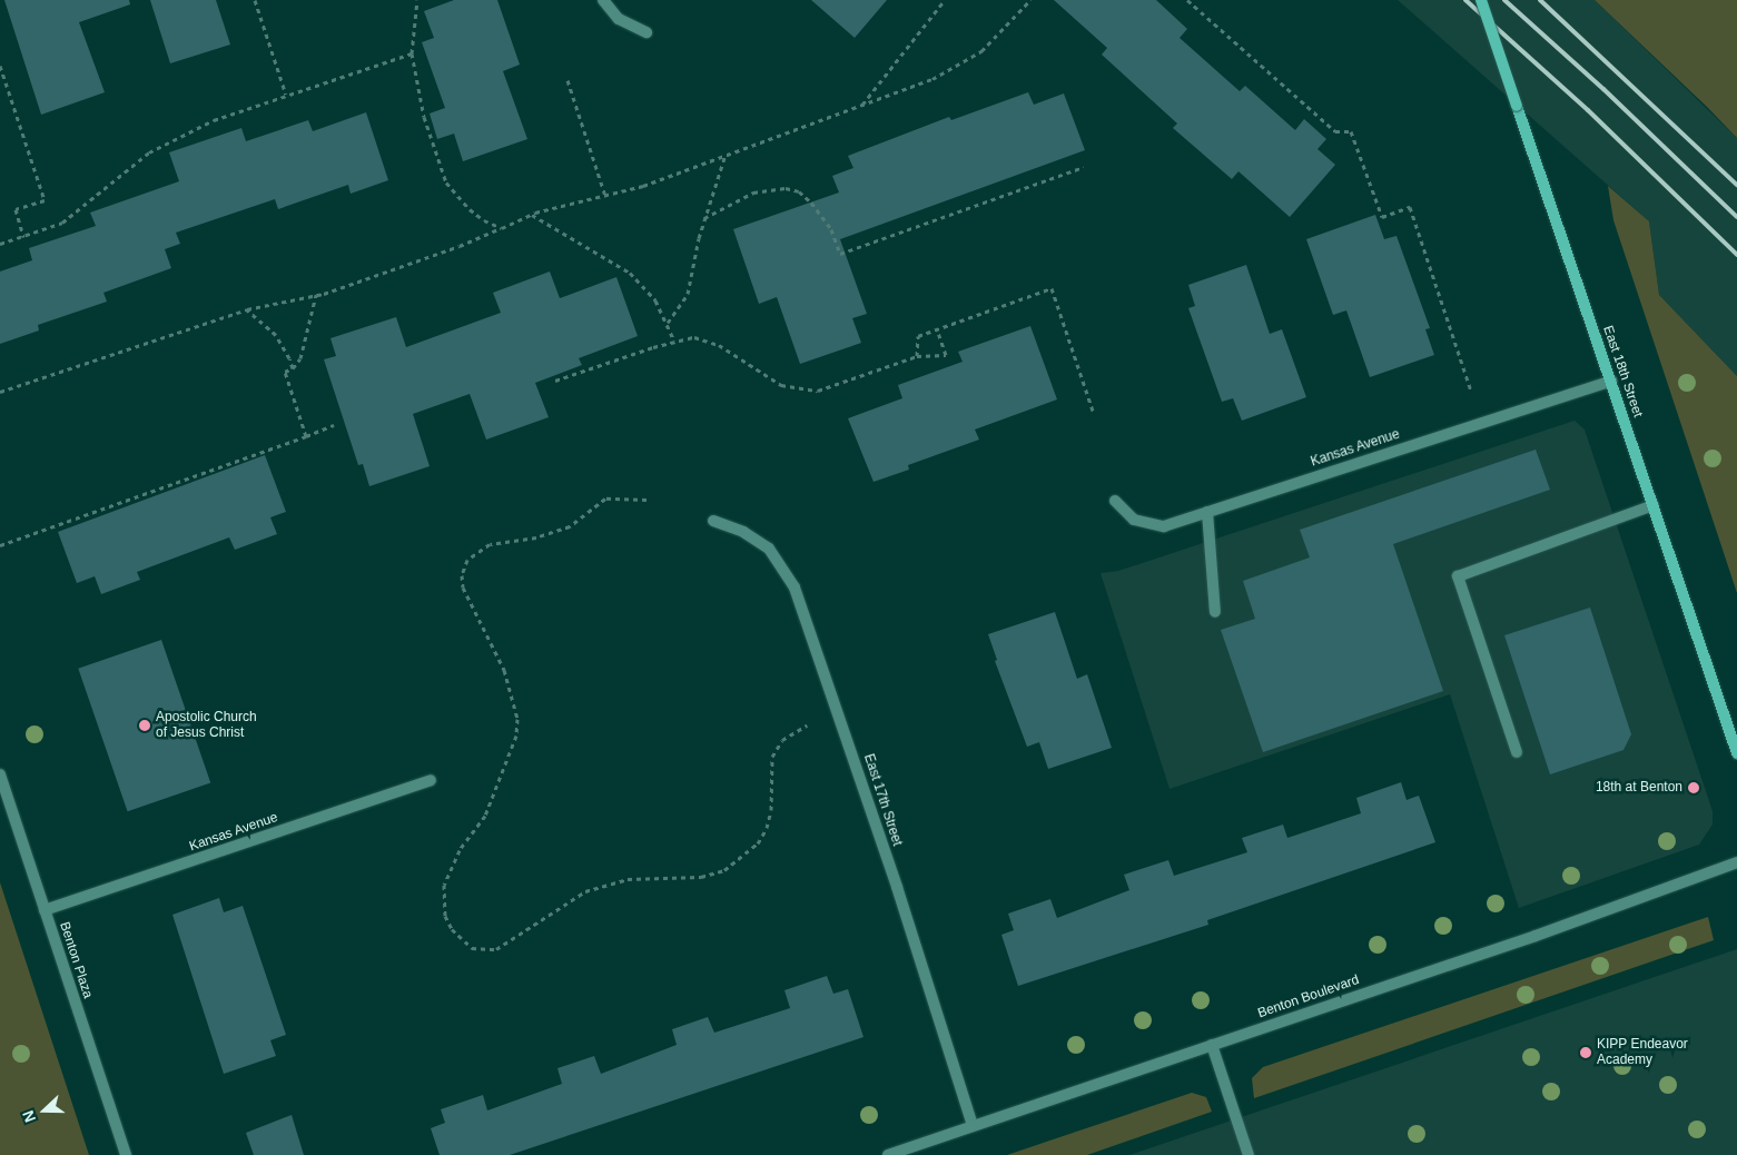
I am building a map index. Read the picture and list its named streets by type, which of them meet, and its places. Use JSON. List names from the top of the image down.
{
  "streets": {
    "main road": ["East 18th Street"],
    "street": [
      "Kansas Avenue",
      "East 17th Street",
      "Benton Plaza",
      "Benton Boulevard"
    ]
  },
  "crossings": [
    ["East 18th Street", "Kansas Avenue"],
    ["Kansas Avenue", "Benton Plaza"],
    ["East 17th Street", "Benton Boulevard"]
  ],
  "places": ["Apostolic Church of Jesus Christ", "18th at Benton", "KIPP Endeavor Academy"],
  "north": "left"
}
